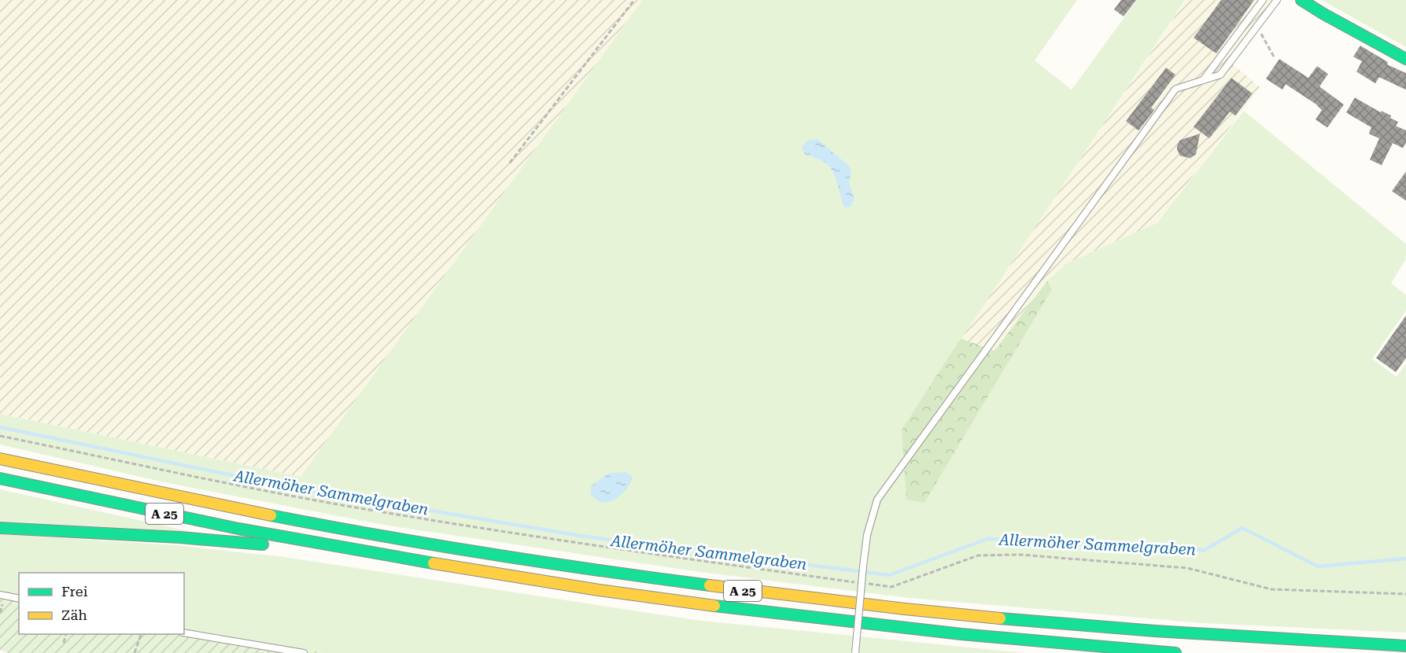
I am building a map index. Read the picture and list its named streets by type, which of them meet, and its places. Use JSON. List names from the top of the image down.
{
  "streets": {
    "main road": ["A 25"]
  },
  "water": ["Allermöher Sammelgraben"],
  "legend": ["Frei", "Zäh"]
}
